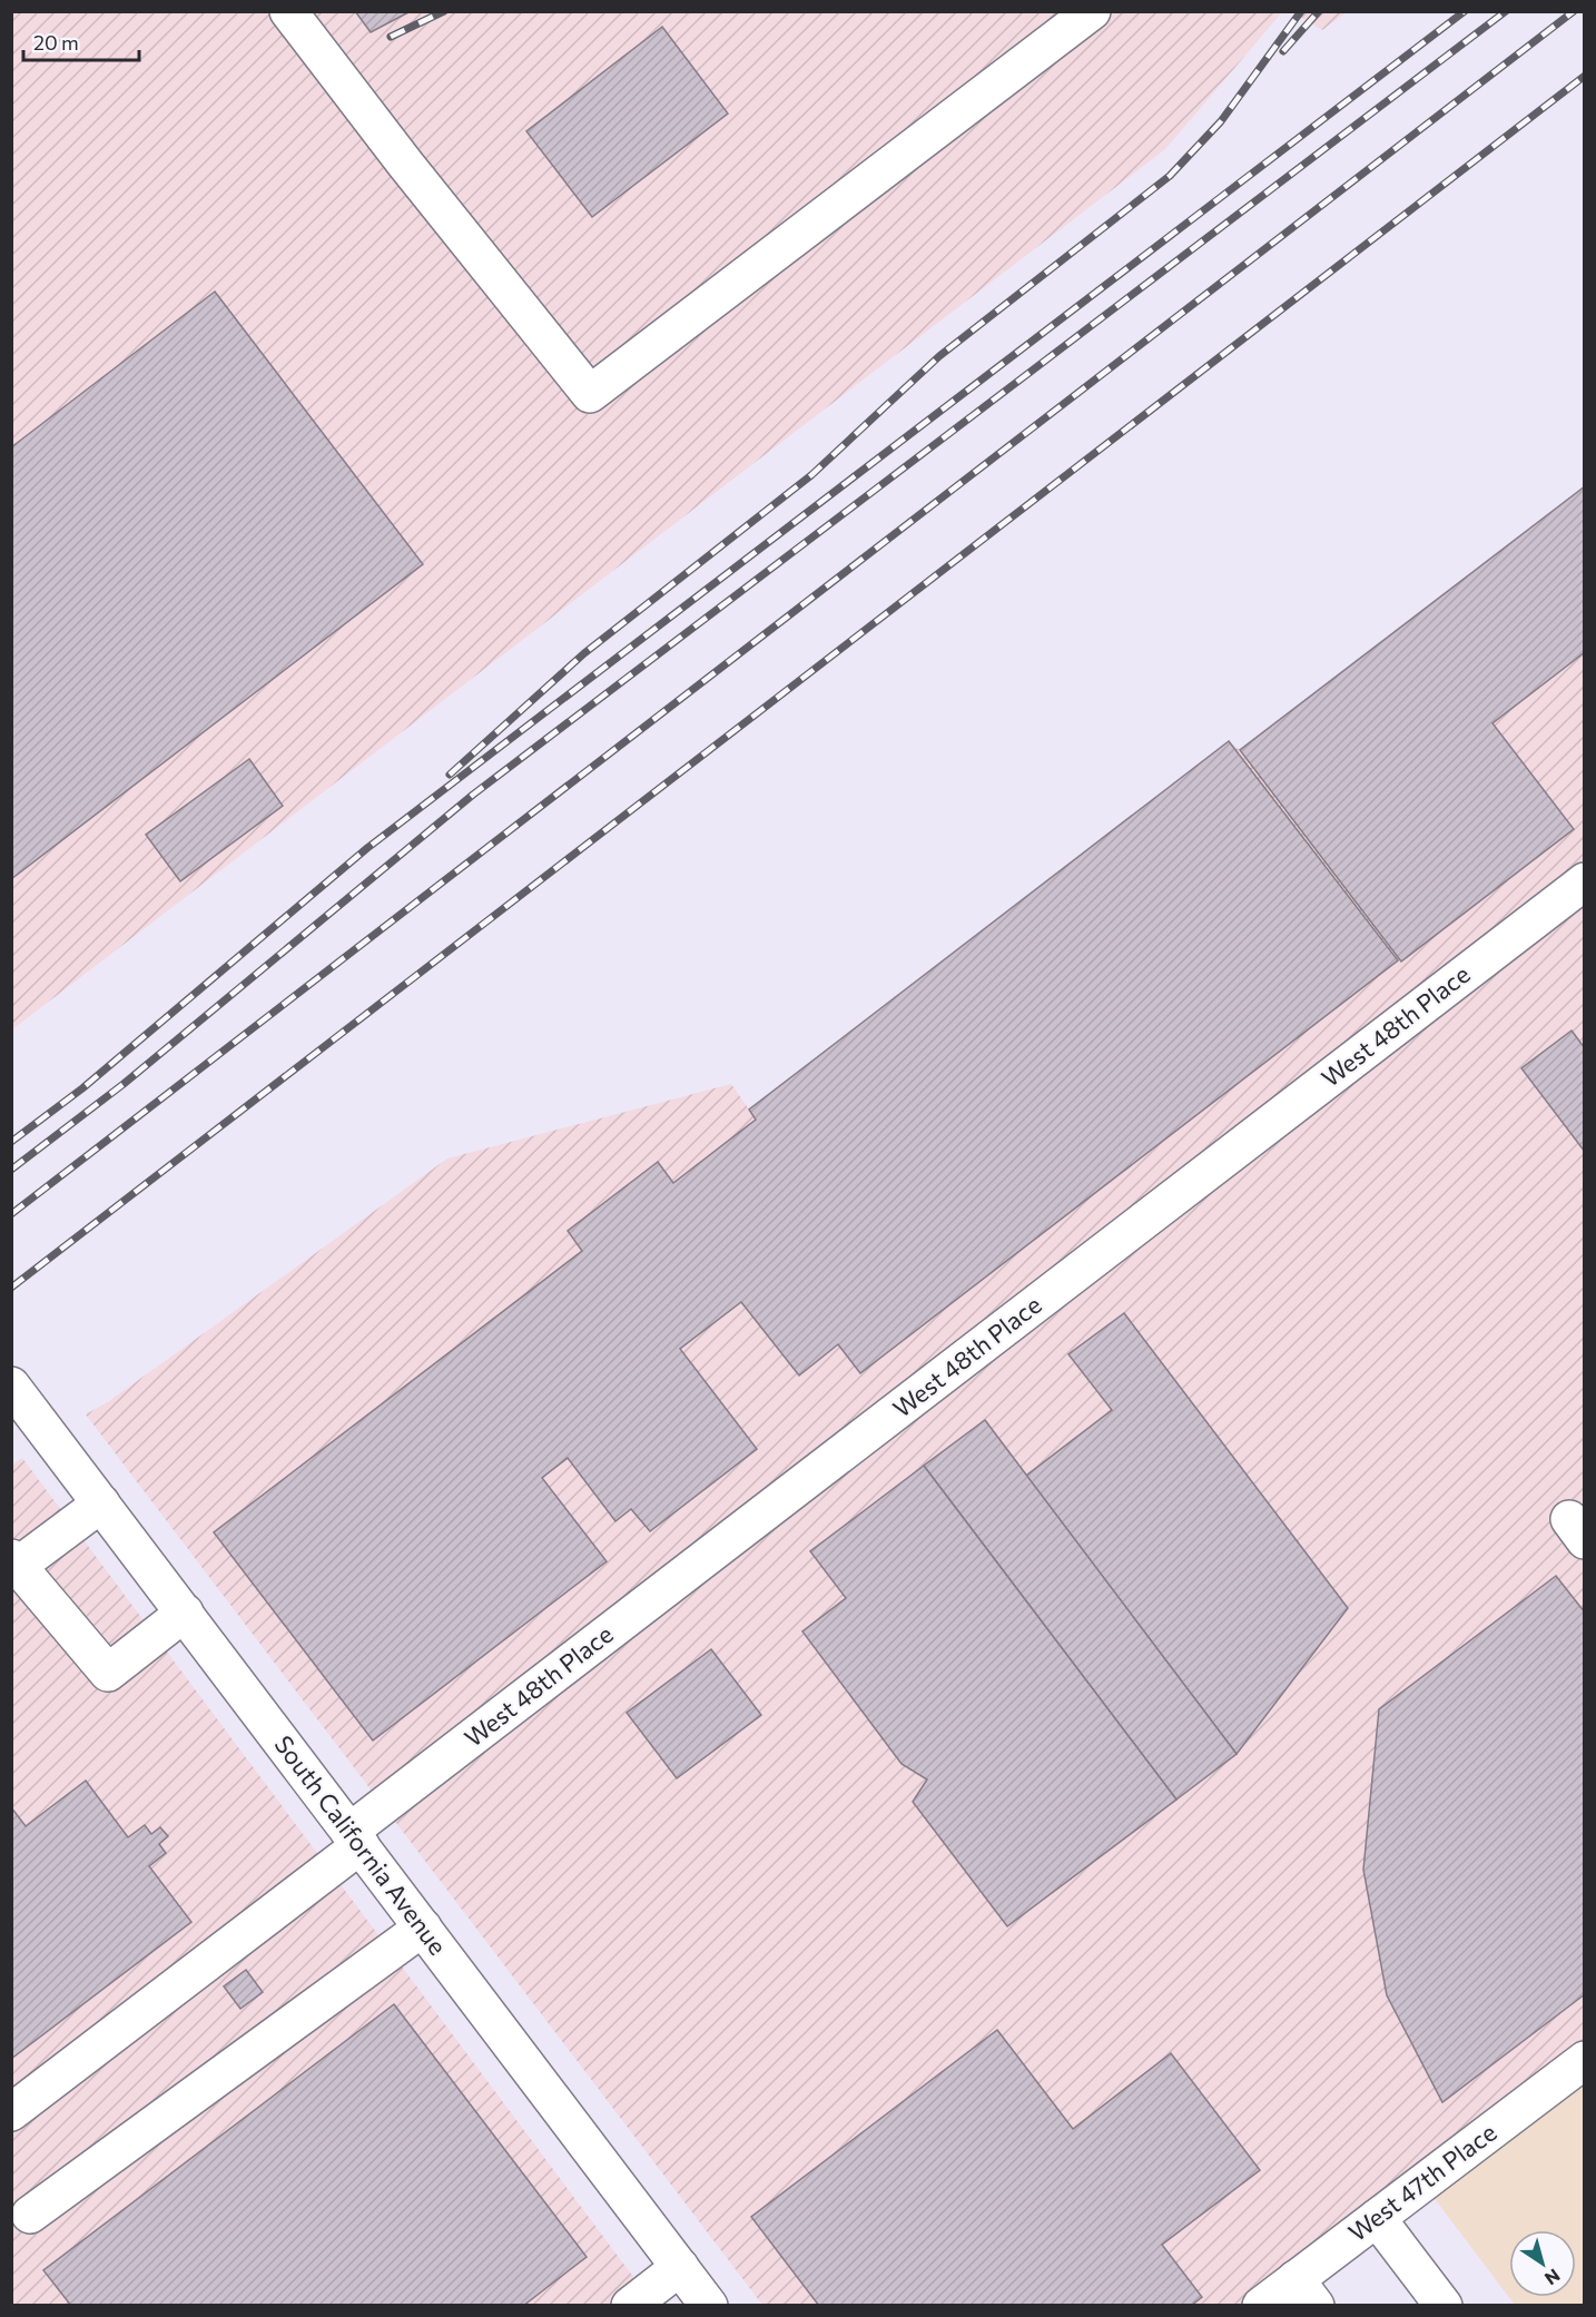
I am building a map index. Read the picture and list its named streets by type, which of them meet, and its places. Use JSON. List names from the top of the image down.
{
  "streets": {
    "street": ["West 48th Place", "South California Avenue", "West 47th Place"]
  },
  "crossings": [
    ["West 48th Place", "South California Avenue"]
  ],
  "scale_bar": "20 m",
  "north": "bottom right"
}
